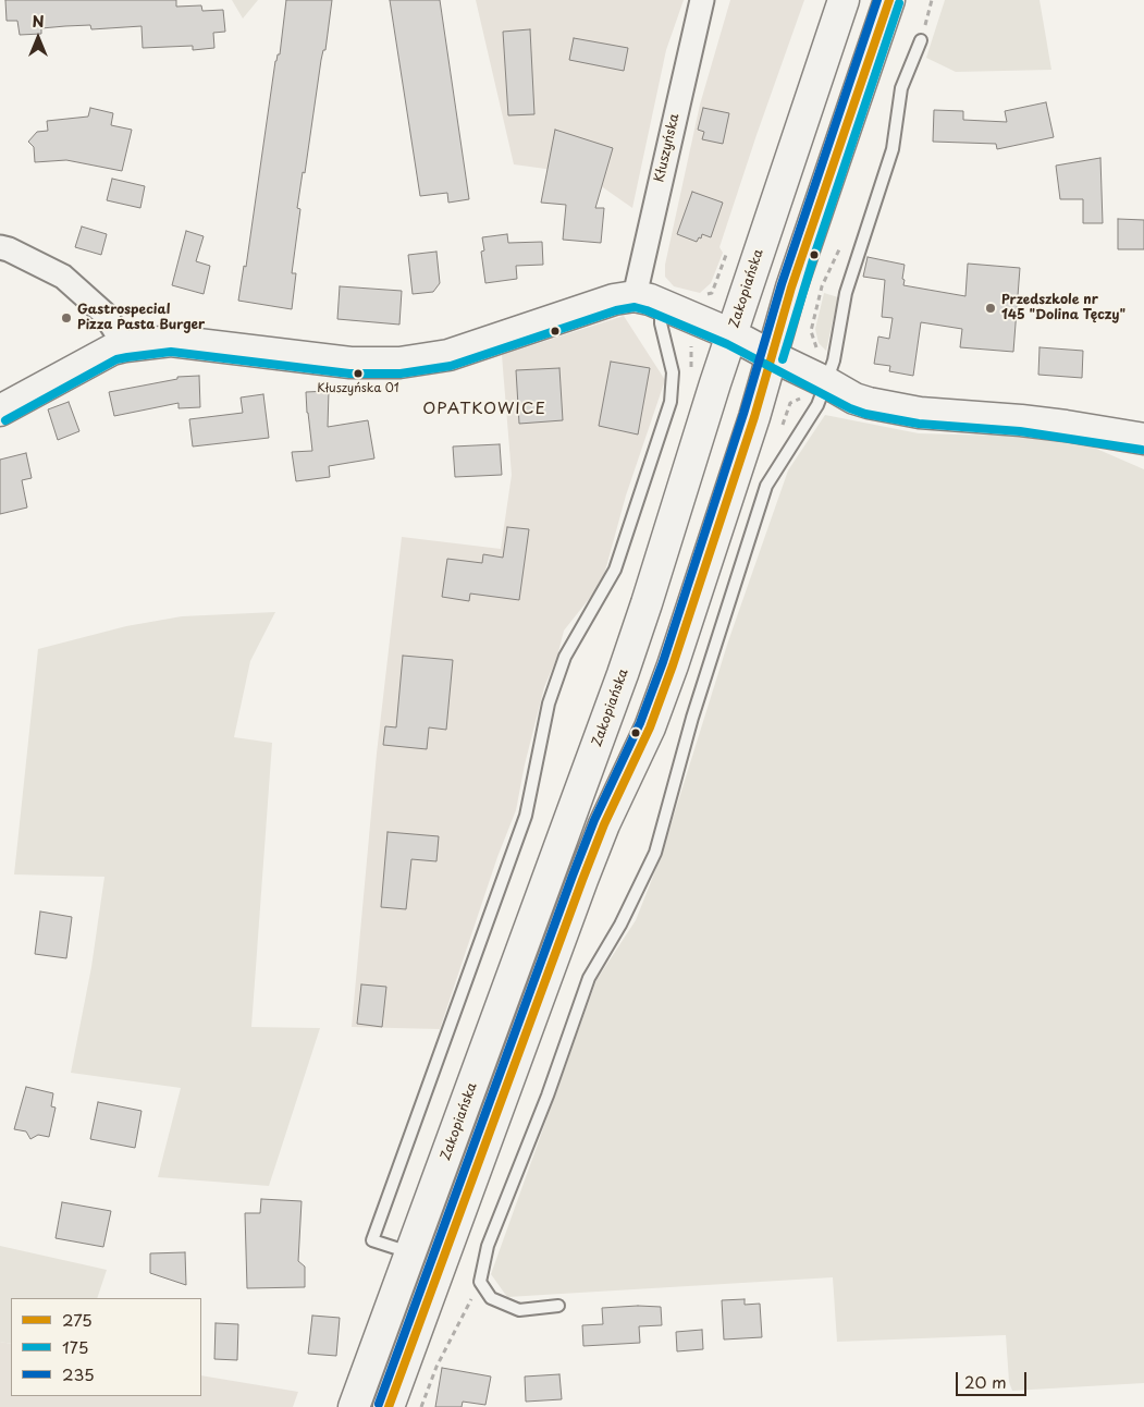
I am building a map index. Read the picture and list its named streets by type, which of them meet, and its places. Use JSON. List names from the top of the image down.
{
  "streets": {
    "main road": ["Zakopiańska"],
    "street": ["Kłuszyńska"]
  },
  "districts": ["OPATKOWICE"],
  "places": ["Przedszkole nr 145 \"Dolina Tęczy\"", "Gastrospecial Pizza Pasta Burger", "Kłuszyńska 01"],
  "lines": ["transit line 275", "transit line 235", "transit line 175"],
  "legend": ["275", "175", "235"],
  "scale_bar": "20 m",
  "north": "top"
}
